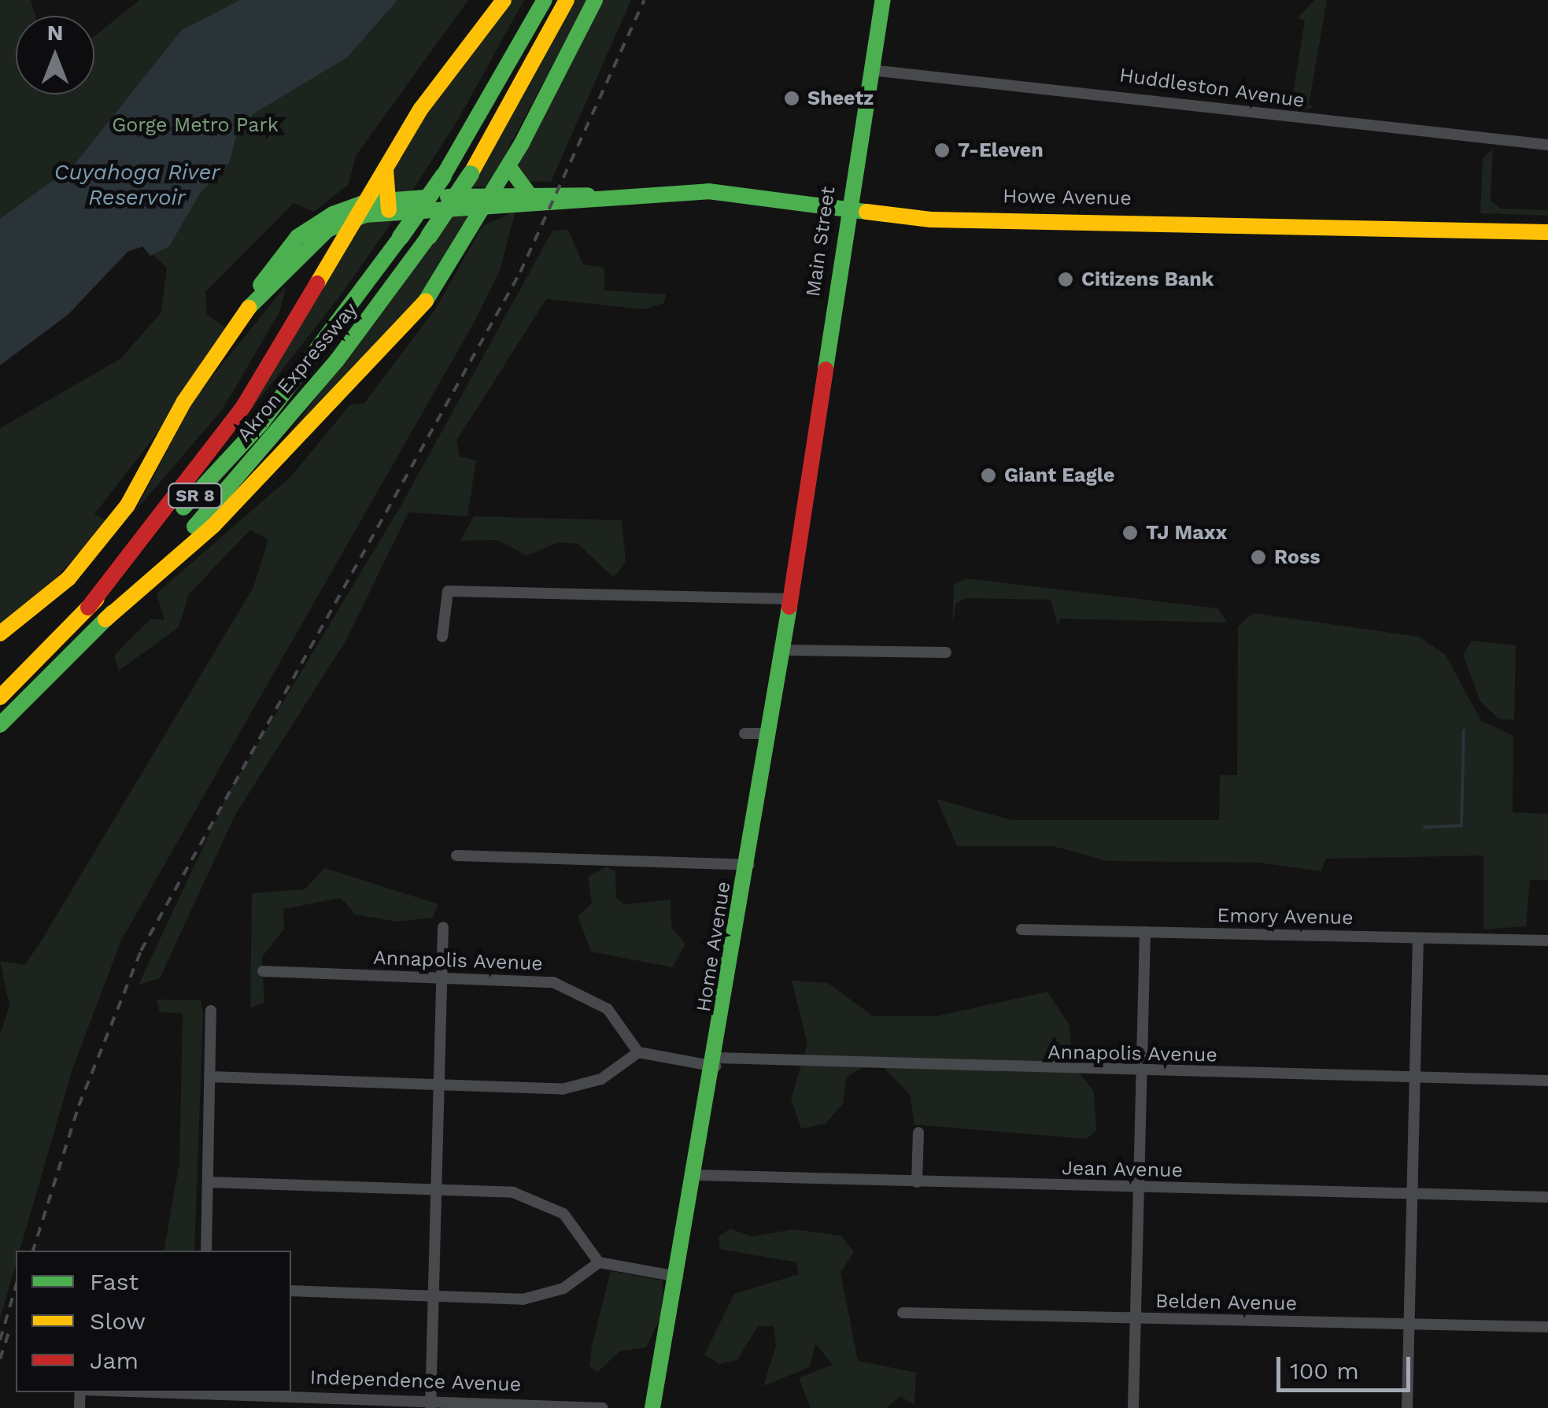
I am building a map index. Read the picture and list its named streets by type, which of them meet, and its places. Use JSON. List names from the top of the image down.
{
  "streets": {
    "main road": [
      "Howe Avenue",
      "Main Street",
      "Akron Expressway",
      "SR 8",
      "Home Avenue"
    ],
    "street": [
      "Huddleston Avenue",
      "Emory Avenue",
      "Annapolis Avenue",
      "Jean Avenue",
      "Belden Avenue",
      "Independence Avenue"
    ]
  },
  "crossings": [
    ["Huddleston Avenue", "Main Street"],
    ["Howe Avenue", "Main Street"],
    ["Main Street", "Home Avenue"],
    ["Home Avenue", "Annapolis Avenue"],
    ["Home Avenue", "Jean Avenue"]
  ],
  "water": ["Cuyahoga River Reservoir"],
  "parks": ["Gorge Metro Park"],
  "places": [
    "Sheetz",
    "7-Eleven",
    "Citizens Bank",
    "Giant Eagle",
    "TJ Maxx",
    "Ross"
  ],
  "legend": ["Fast", "Slow", "Jam"],
  "scale_bar": "100 m",
  "north": "top"
}
